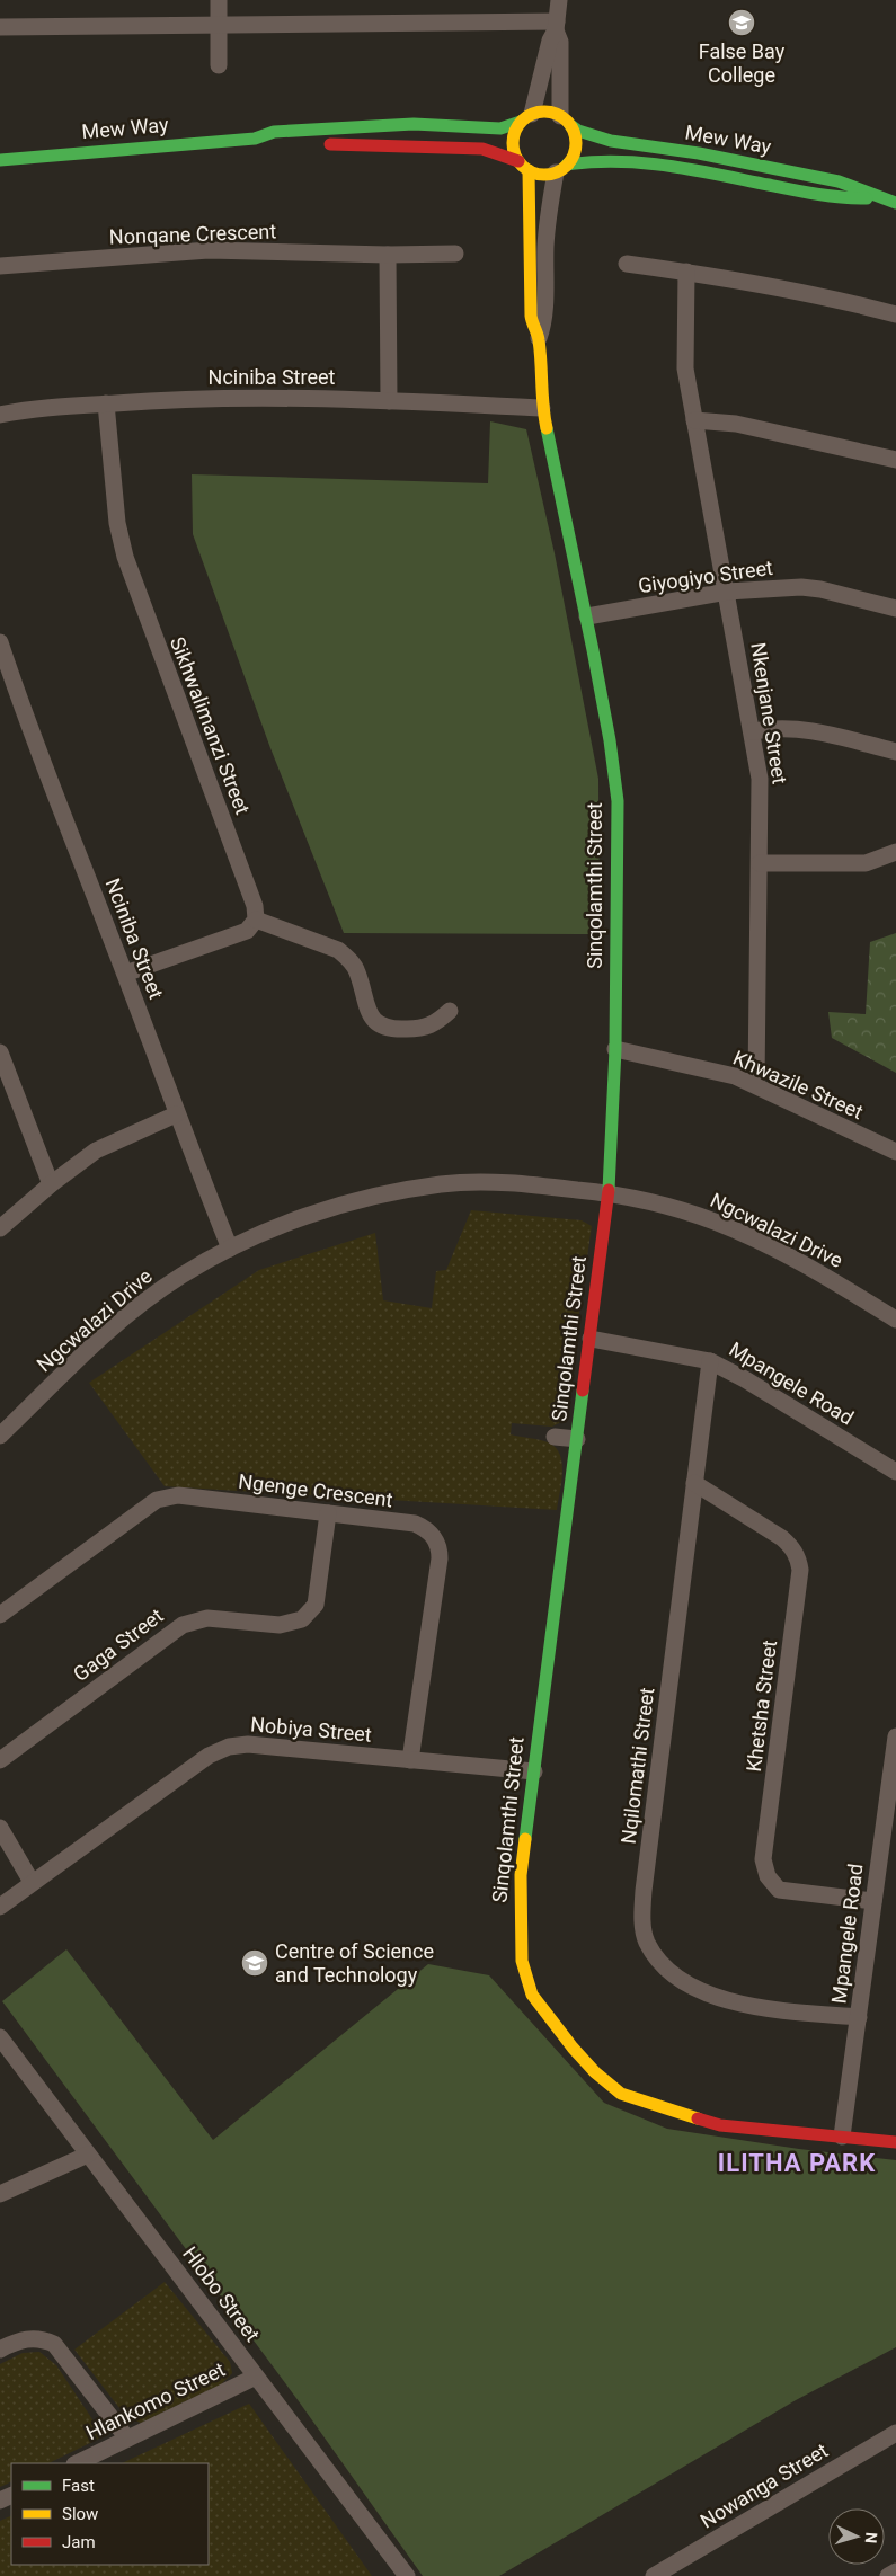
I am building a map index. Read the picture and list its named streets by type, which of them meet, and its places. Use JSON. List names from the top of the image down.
{
  "streets": {
    "street": [
      "Mew Way",
      "Nonqane Crescent",
      "Nciniba Street",
      "Giyogiyo Street",
      "Nkenjane Street",
      "Sikhwalimanzi Street",
      "Sinqolamthi Street",
      "Khwazile Street",
      "Ngcwalazi Drive",
      "Mpangele Road",
      "Ngenge Crescent",
      "Gaga Street",
      "Khetsha Street",
      "Nobiya Street",
      "Nqilomathi Street",
      "Hlobo Street",
      "Hlankomo Street",
      "Nowanga Street"
    ]
  },
  "crossings": [
    ["Mew Way", "Sinqolamthi Street"],
    ["Nciniba Street", "Sikhwalimanzi Street"],
    ["Nciniba Street", "Sinqolamthi Street"],
    ["Nciniba Street", "Ngcwalazi Drive"],
    ["Giyogiyo Street", "Nkenjane Street"],
    ["Giyogiyo Street", "Sinqolamthi Street"],
    ["Nkenjane Street", "Khwazile Street"],
    ["Sinqolamthi Street", "Khwazile Street"],
    ["Sinqolamthi Street", "Ngcwalazi Drive"],
    ["Sinqolamthi Street", "Mpangele Road"],
    ["Sinqolamthi Street", "Nobiya Street"],
    ["Mpangele Road", "Khetsha Street"],
    ["Mpangele Road", "Nqilomathi Street"],
    ["Ngenge Crescent", "Gaga Street"],
    ["Ngenge Crescent", "Nobiya Street"],
    ["Khetsha Street", "Nqilomathi Street"],
    ["Hlobo Street", "Hlankomo Street"]
  ],
  "districts": ["ILITHA PARK"],
  "places": {
    "school or university": ["False Bay College", "Centre of Science and Technology"]
  },
  "legend": ["Fast", "Slow", "Jam"],
  "north": "right"
}
